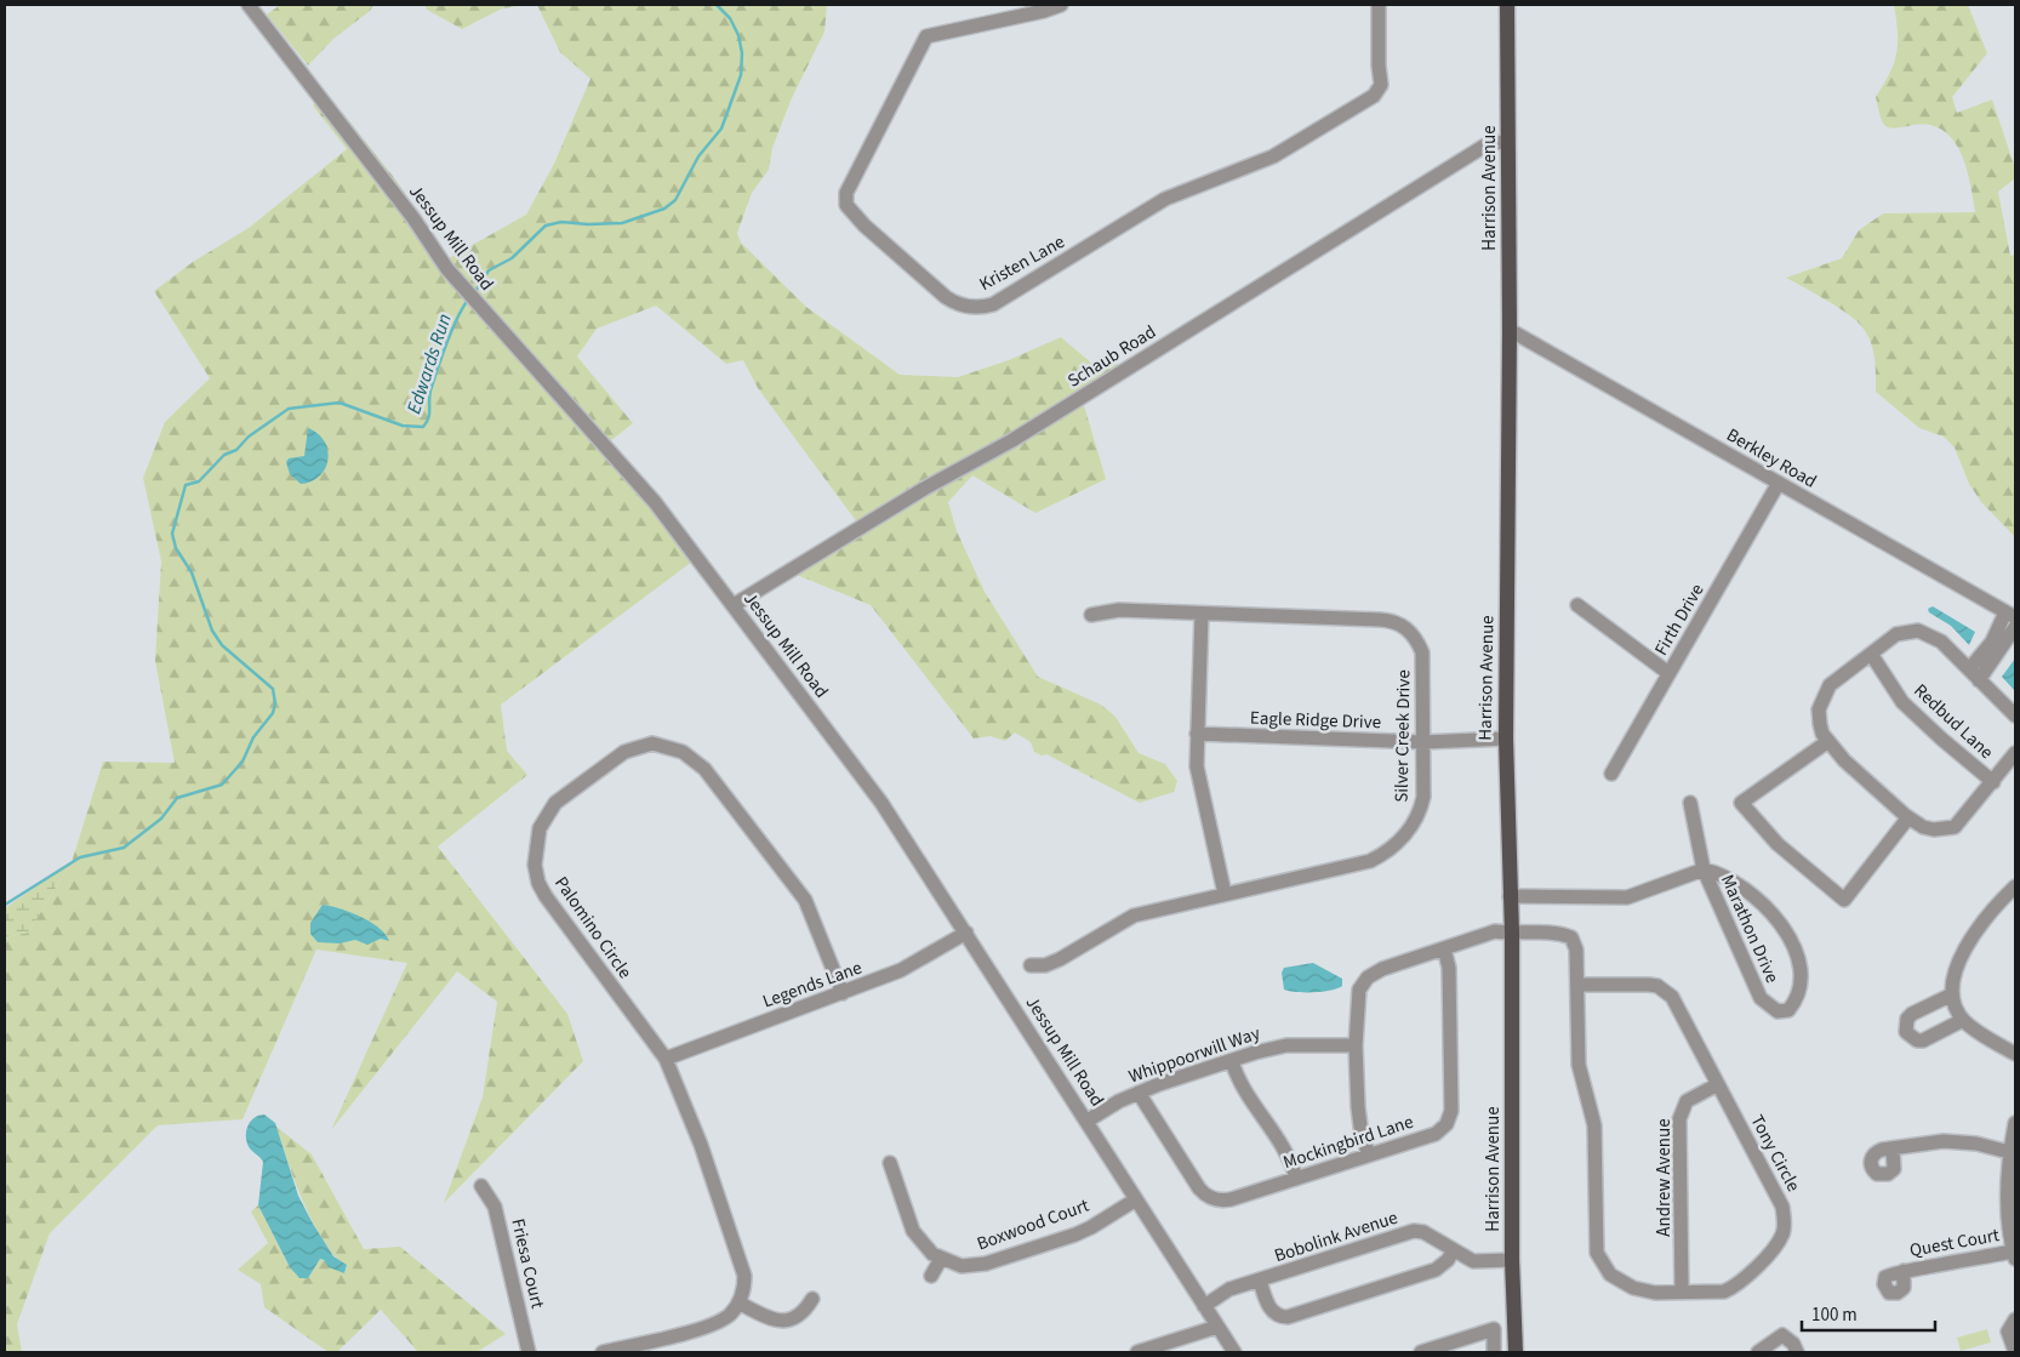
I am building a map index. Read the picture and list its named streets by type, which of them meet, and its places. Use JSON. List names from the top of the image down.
{
  "streets": {
    "main road": ["Harrison Avenue"],
    "street": [
      "Jessup Mill Road",
      "Kristen Lane",
      "Schaub Road",
      "Berkley Road",
      "Firth Drive",
      "Eagle Ridge Drive",
      "Redbud Lane",
      "Silver Creek Drive",
      "Palomino Circle",
      "Marathon Drive",
      "Legends Lane",
      "Whippoorwill Way",
      "Mockingbird Lane",
      "Tony Circle",
      "Andrew Avenue",
      "Boxwood Court",
      "Bobolink Avenue",
      "Quest Court",
      "Friesa Court"
    ]
  },
  "crossings": [
    ["Harrison Avenue", "Schaub Road"],
    ["Harrison Avenue", "Berkley Road"],
    ["Harrison Avenue", "Eagle Ridge Drive"],
    ["Harrison Avenue", "Marathon Drive"],
    ["Harrison Avenue", "Tony Circle"],
    ["Harrison Avenue", "Bobolink Avenue"],
    ["Jessup Mill Road", "Schaub Road"],
    ["Jessup Mill Road", "Legends Lane"],
    ["Jessup Mill Road", "Whippoorwill Way"],
    ["Jessup Mill Road", "Boxwood Court"],
    ["Jessup Mill Road", "Bobolink Avenue"],
    ["Berkley Road", "Firth Drive"],
    ["Eagle Ridge Drive", "Silver Creek Drive"],
    ["Palomino Circle", "Legends Lane"],
    ["Whippoorwill Way", "Mockingbird Lane"],
    ["Tony Circle", "Andrew Avenue"]
  ],
  "water": ["Edwards Run"],
  "scale_bar": "100 m"
}
